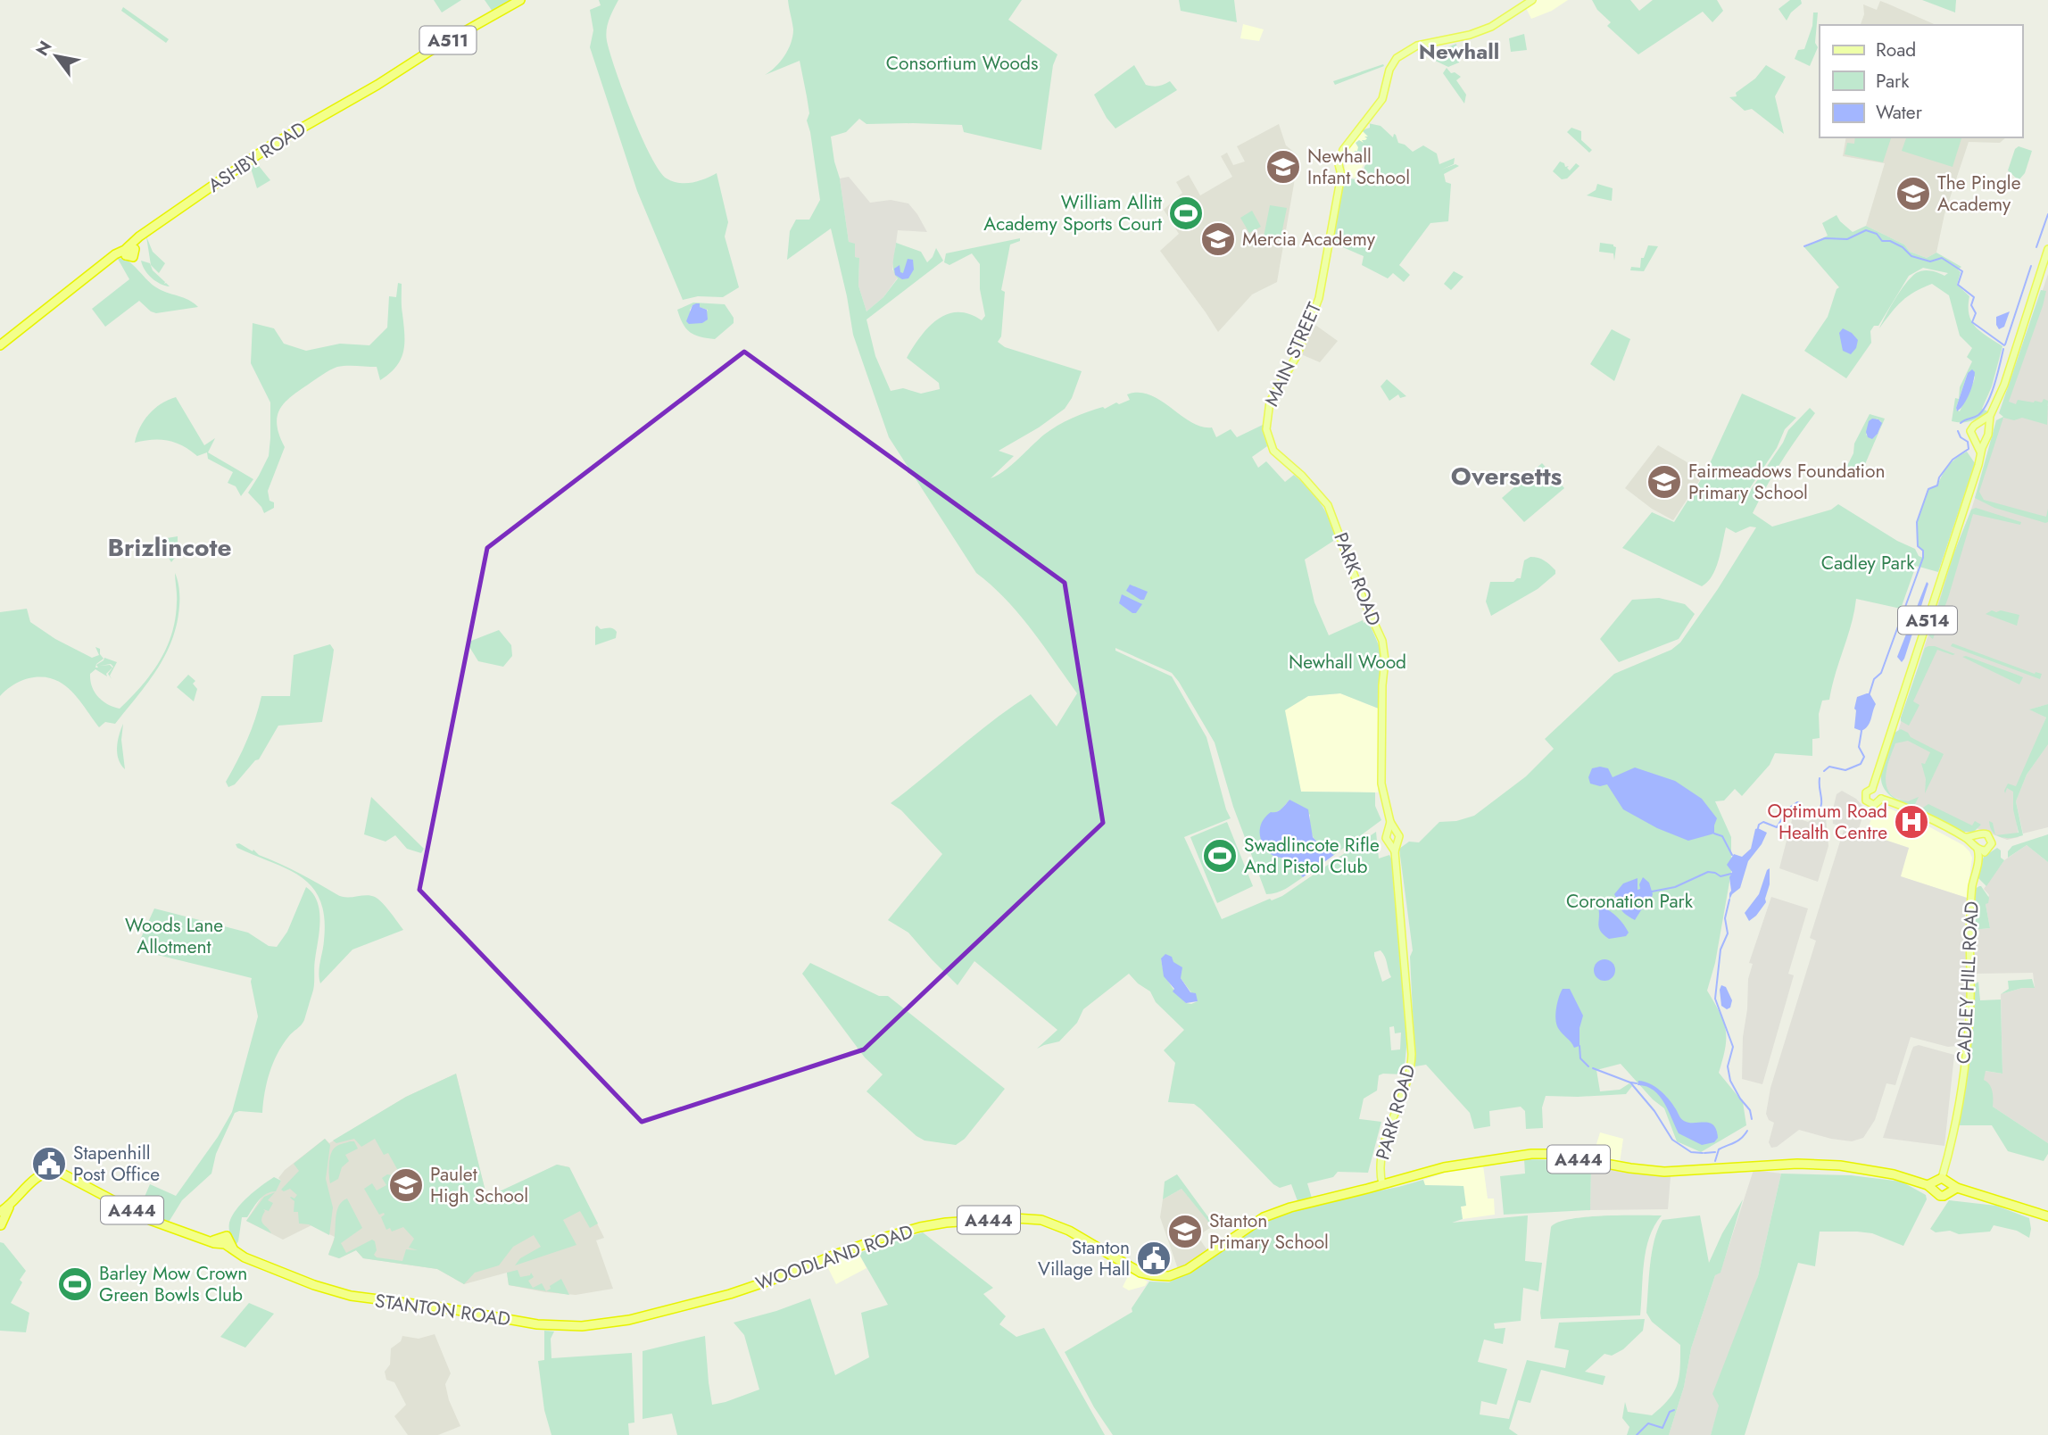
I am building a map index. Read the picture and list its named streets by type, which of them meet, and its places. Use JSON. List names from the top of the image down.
{
  "streets": {
    "highway": [
      "A511",
      "ASHBY ROAD",
      "A444",
      "WOODLAND ROAD",
      "STANTON ROAD"
    ],
    "main road": [
      "MAIN STREET",
      "PARK ROAD",
      "A514",
      "CADLEY HILL ROAD"
    ]
  },
  "crossings": [
    ["MAIN STREET", "PARK ROAD"],
    ["PARK ROAD", "WOODLAND ROAD"],
    ["CADLEY HILL ROAD", "A444"],
    ["CADLEY HILL ROAD", "WOODLAND ROAD"],
    ["A444", "WOODLAND ROAD"],
    ["A444", "STANTON ROAD"],
    ["WOODLAND ROAD", "STANTON ROAD"]
  ],
  "districts": ["Newhall", "Oversetts", "Brizlincote"],
  "parks": [
    "Consortium Woods",
    "Cadley Park",
    "Newhall Wood",
    "Coronation Park",
    "Woods Lane Allotment"
  ],
  "places": {
    "school or university": [
      "Newhall Infant School",
      "The Pingle Academy",
      "Mercia Academy",
      "Fairmeadows Foundation Primary School",
      "Paulet High School",
      "Stanton Primary School"
    ],
    "sports": ["William Allitt Academy Sports Court", "Swadlincote Rifle And Pistol Club", "Barley Mow Crown Green Bowls Club"],
    "hospital": ["Optimum Road Health Centre"],
    "public building": ["Stapenhill Post Office", "Stanton Village Hall"]
  },
  "legend": ["Road", "Park", "Water"],
  "north": "top left"
}
